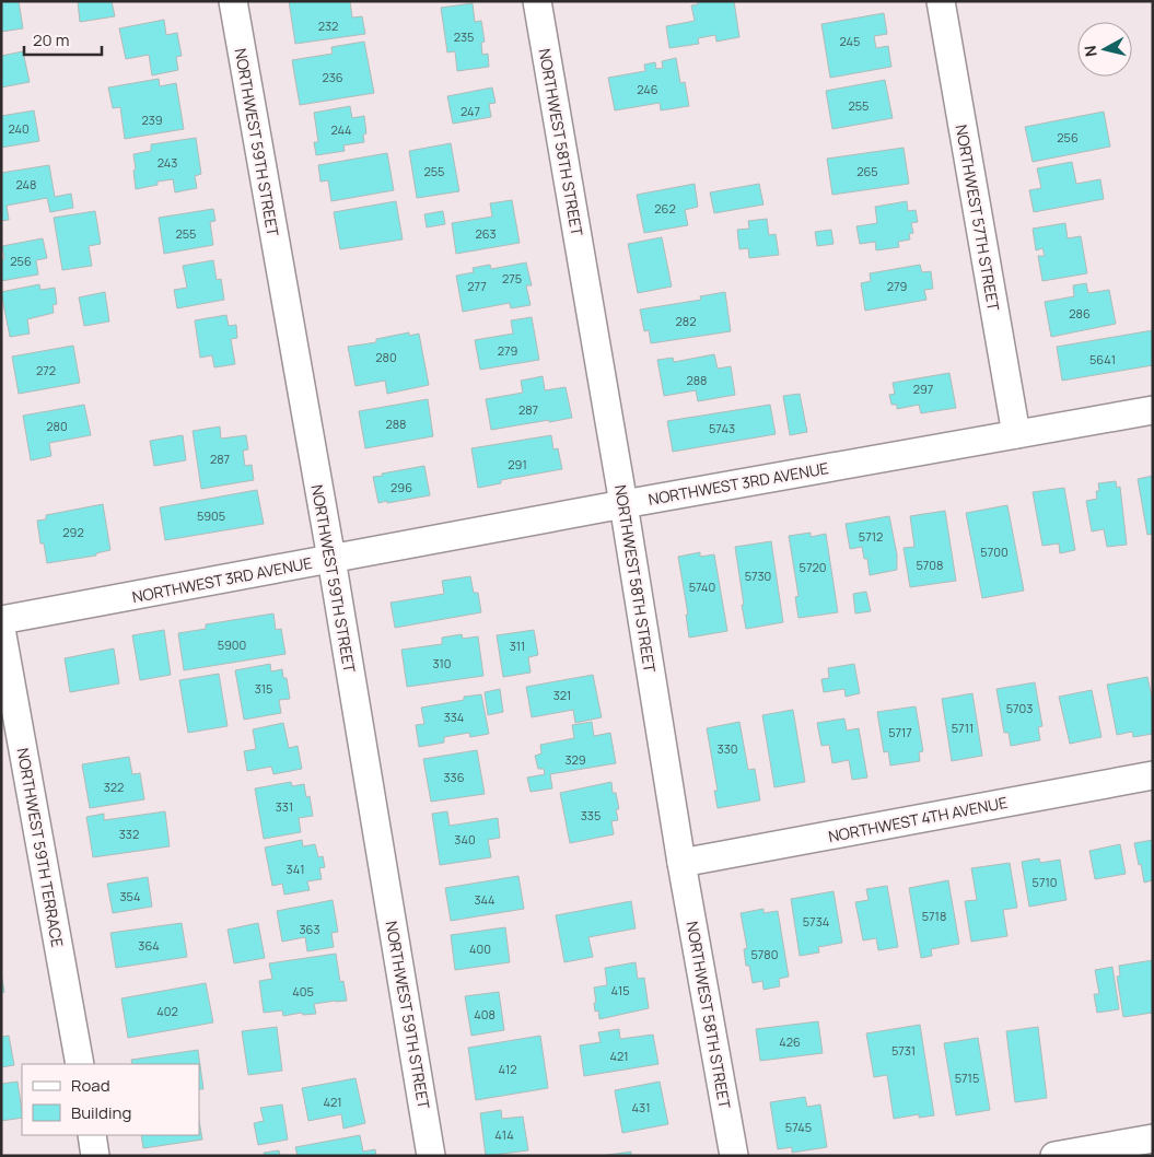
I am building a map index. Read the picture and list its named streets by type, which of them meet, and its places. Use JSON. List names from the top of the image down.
{
  "streets": {
    "street": [
      "NORTHWEST 59TH STREET",
      "NORTHWEST 58TH STREET",
      "NORTHWEST 57TH STREET",
      "NORTHWEST 3RD AVENUE",
      "NORTHWEST 4TH AVENUE",
      "NORTHWEST 59TH TERRACE"
    ]
  },
  "crossings": [
    ["NORTHWEST 59TH STREET", "NORTHWEST 3RD AVENUE"],
    ["NORTHWEST 58TH STREET", "NORTHWEST 3RD AVENUE"],
    ["NORTHWEST 58TH STREET", "NORTHWEST 4TH AVENUE"],
    ["NORTHWEST 57TH STREET", "NORTHWEST 3RD AVENUE"]
  ],
  "house_numbers": [
    "232",
    "235",
    "245",
    "236",
    "246",
    "255",
    "247",
    "239",
    "240",
    "244",
    "256",
    "243",
    "255",
    "265",
    "248",
    "262",
    "255",
    "263",
    "256",
    "275",
    "277",
    "279",
    "286",
    "282",
    "279",
    "280",
    "5641",
    "272",
    "288",
    "297",
    "287",
    "288",
    "280",
    "5743",
    "287",
    "291",
    "296",
    "5905",
    "292",
    "5712",
    "5700",
    "5708",
    "5720",
    "5730",
    "5740",
    "5900",
    "311",
    "310",
    "315",
    "321",
    "5703",
    "334",
    "5711",
    "5717",
    "330",
    "329",
    "336",
    "322",
    "331",
    "335",
    "332",
    "340",
    "341",
    "5710",
    "354",
    "344",
    "5718",
    "5734",
    "363",
    "364",
    "400",
    "5780",
    "415",
    "405",
    "402",
    "408",
    "426",
    "5731",
    "421",
    "412",
    "5715",
    "421",
    "431",
    "5745",
    "414"
  ],
  "legend": ["Road", "Building"],
  "scale_bar": "20 m",
  "north": "left"
}
